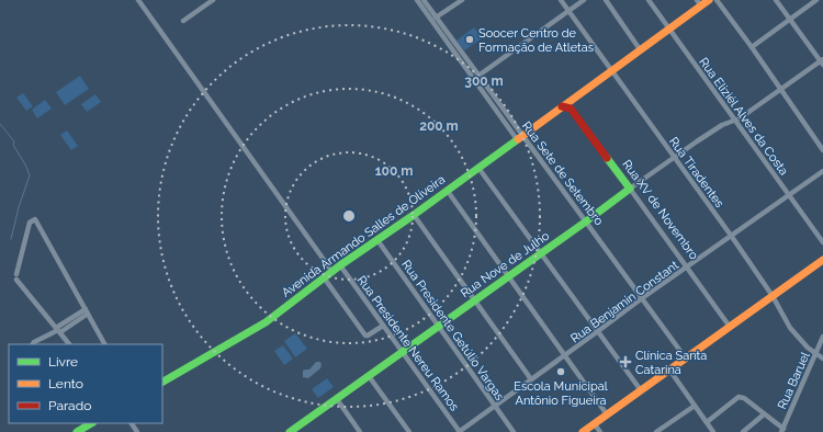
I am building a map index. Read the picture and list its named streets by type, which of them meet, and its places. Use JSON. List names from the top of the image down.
{
  "streets": {
    "main road": ["Rua XV de Novembro", "Avenida Armando Salles de Oliveira", "Rua Nove de Julho"],
    "street": [
      "Rua Eliziél Alves da Costa",
      "Rua Tiradentes",
      "Rua Sete de Setembro",
      "Rua Benjamin Constant",
      "Rua Presidente Getúlio Vargas",
      "Rua Presidente Nereu Ramos",
      "Rua Baruel"
    ]
  },
  "crossings": [
    ["Rua Eliziél Alves da Costa", "Avenida Armando Salles de Oliveira"],
    ["Rua Eliziél Alves da Costa", "Rua Nove de Julho"],
    ["Rua Eliziél Alves da Costa", "Rua Benjamin Constant"],
    ["Rua Tiradentes", "Avenida Armando Salles de Oliveira"],
    ["Rua Tiradentes", "Rua Nove de Julho"],
    ["Rua Tiradentes", "Rua Benjamin Constant"],
    ["Rua Tiradentes", "Rua Baruel"],
    ["Rua Sete de Setembro", "Avenida Armando Salles de Oliveira"],
    ["Rua Sete de Setembro", "Rua Nove de Julho"],
    ["Rua Sete de Setembro", "Rua Benjamin Constant"],
    ["Rua XV de Novembro", "Rua Nove de Julho"],
    ["Rua XV de Novembro", "Rua Benjamin Constant"],
    ["Avenida Armando Salles de Oliveira", "Rua Presidente Getúlio Vargas"],
    ["Avenida Armando Salles de Oliveira", "Rua Presidente Nereu Ramos"],
    ["Rua Nove de Julho", "Rua Presidente Getúlio Vargas"],
    ["Rua Nove de Julho", "Rua Presidente Nereu Ramos"],
    ["Rua Benjamin Constant", "Rua Presidente Getúlio Vargas"],
    ["Rua Benjamin Constant", "Rua Presidente Nereu Ramos"]
  ],
  "places": {
    "other": ["Soocer Centro de Formação de Atletas", "Escola Municipal Antônio Figueira"],
    "health": ["Clínica Santa Catarina"]
  },
  "legend": ["Livre", "Lento", "Parado"],
  "rings": ["300 m", "200 m", "100 m"]
}
